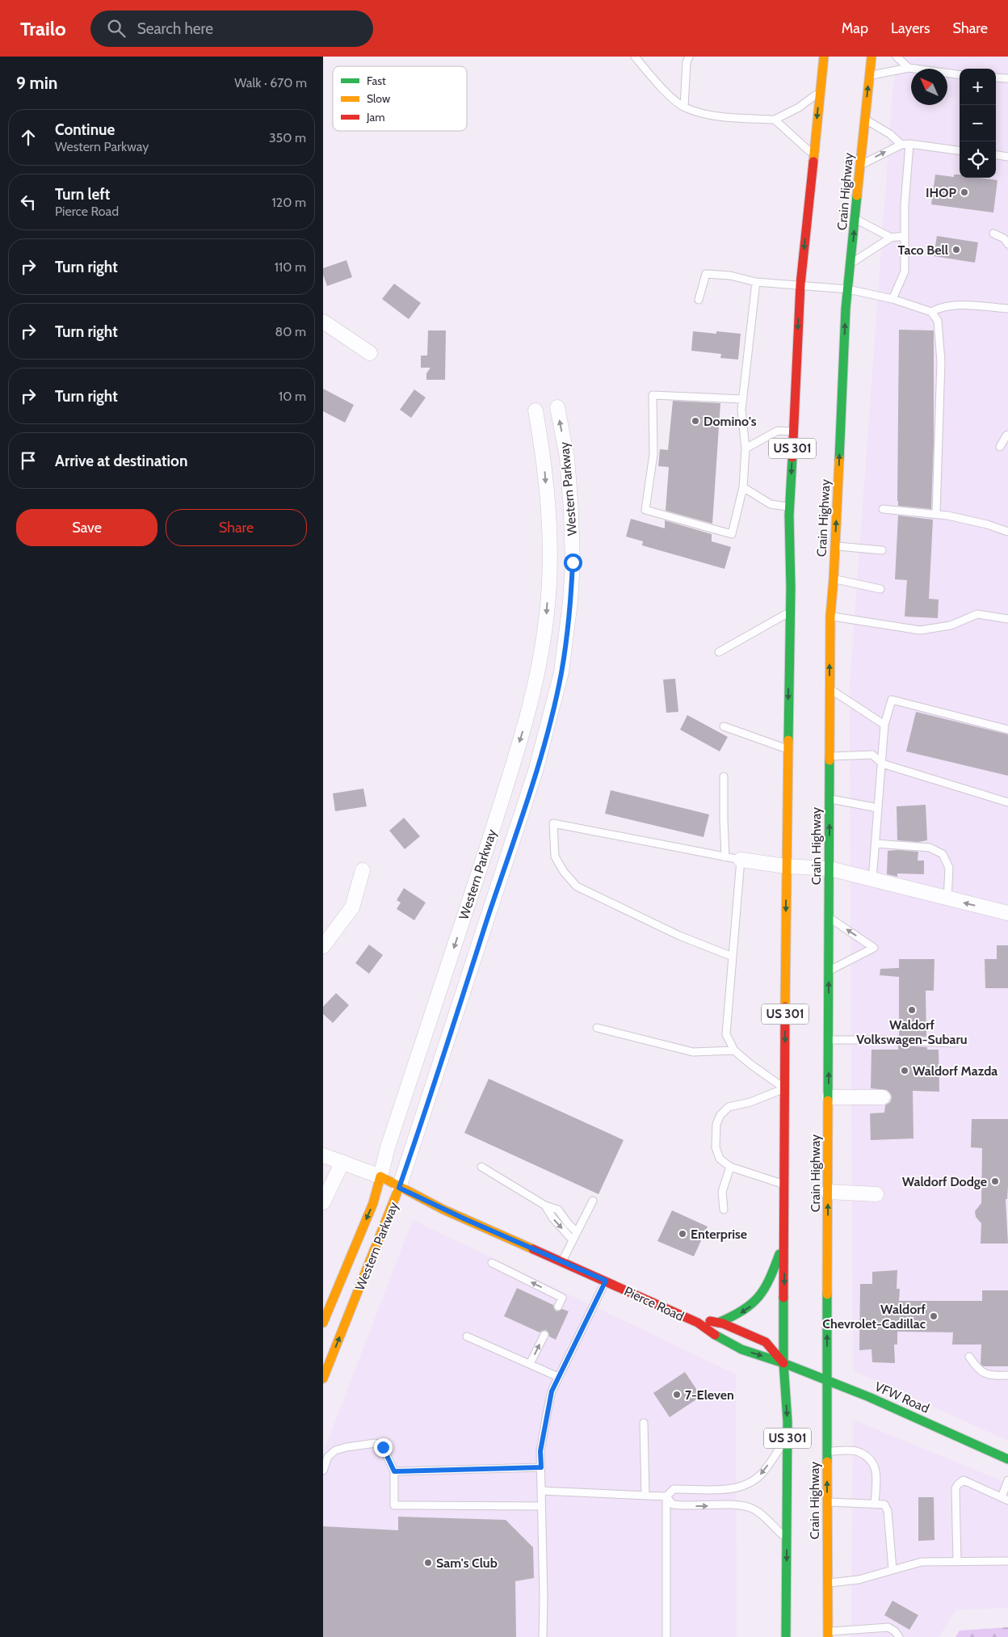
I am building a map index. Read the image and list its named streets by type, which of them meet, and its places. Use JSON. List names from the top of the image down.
{
  "streets": {
    "main road": [
      "Crain Highway",
      "US 301",
      "Western Parkway",
      "Pierce Road",
      "VFW Road"
    ]
  },
  "crossings": [
    ["Crain Highway", "Pierce Road"],
    ["Crain Highway", "VFW Road"],
    ["Western Parkway", "Pierce Road"],
    ["Pierce Road", "VFW Road"]
  ],
  "places": [
    "IHOP",
    "Taco Bell",
    "Domino's",
    "Waldorf Volkswagen-Subaru",
    "Waldorf Mazda",
    "Waldorf Dodge",
    "Enterprise",
    "Waldorf Chevrolet-Cadillac",
    "7-Eleven",
    "Sam's Club"
  ],
  "legend": ["Fast", "Slow", "Jam"],
  "north": "top left",
  "page": {
    "header": "Trailo",
    "search": "Search here",
    "nav": ["Map", "Layers", "Share"],
    "heading": ["9 min", "Walk · 670 m"],
    "map_buttons": ["+", "−"],
    "list": [
      ["Continue", "Western Parkway", "350 m"],
      ["Turn left", "Pierce Road", "120 m"],
      ["Turn right", "110 m"],
      ["Turn right", "80 m"],
      ["Turn right", "10 m"],
      "Arrive at destination"
    ],
    "buttons": ["Save", "Share"]
  }
}
